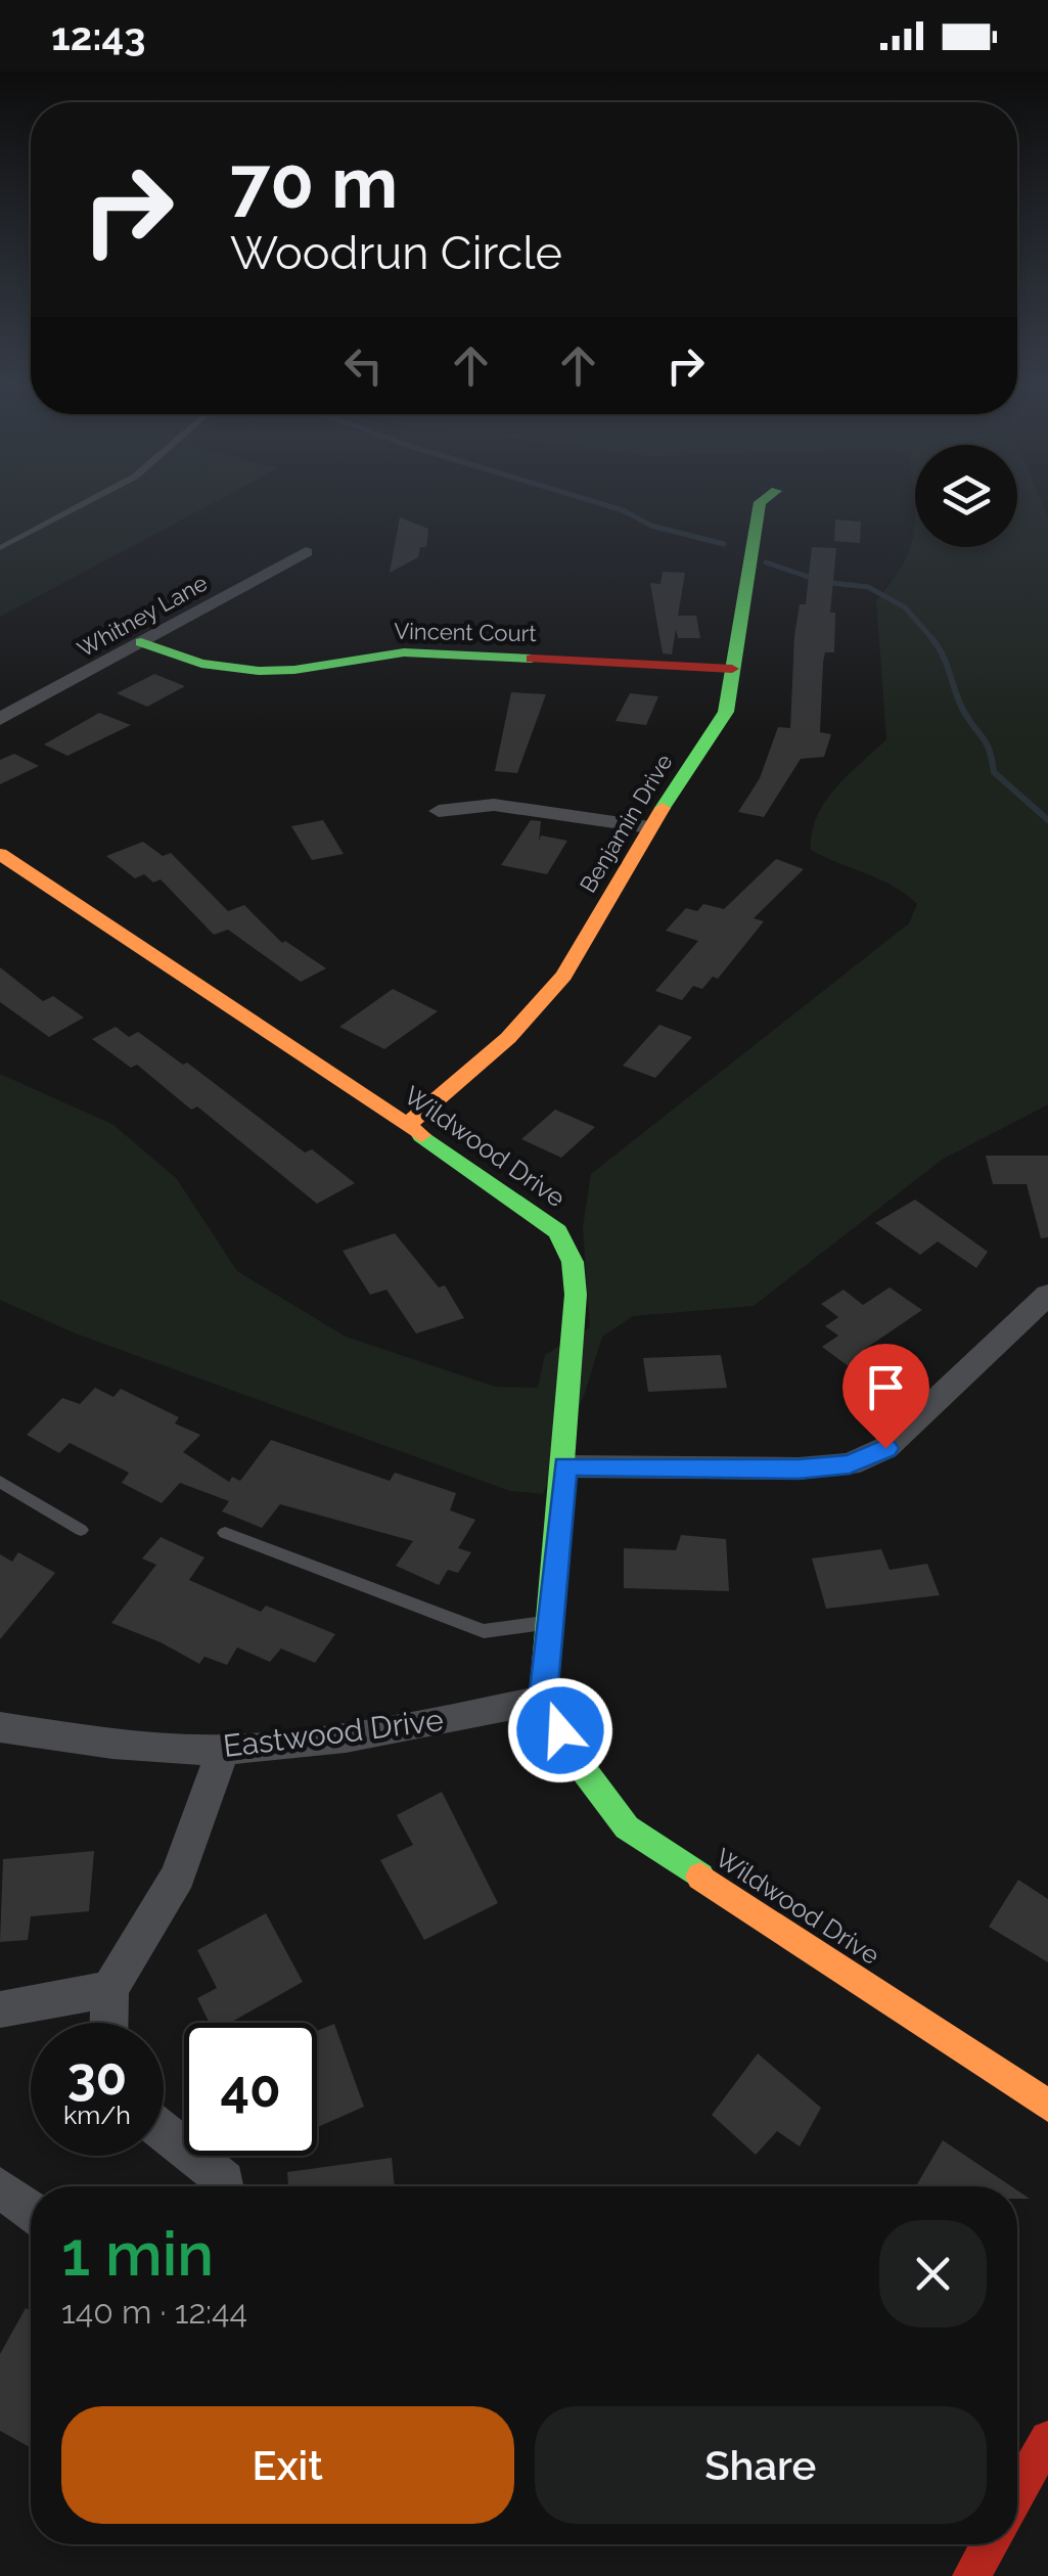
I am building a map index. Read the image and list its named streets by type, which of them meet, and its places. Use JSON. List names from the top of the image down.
{
  "streets": {
    "street": [
      "Whitney Lane",
      "Vincent Court",
      "Benjamin Drive",
      "Wildwood Drive",
      "Eastwood Drive"
    ]
  },
  "crossings": [
    ["Whitney Lane", "Vincent Court"],
    ["Vincent Court", "Benjamin Drive"],
    ["Benjamin Drive", "Wildwood Drive"],
    ["Wildwood Drive", "Eastwood Drive"]
  ],
  "page": {
    "status": "12:43",
    "turn": ["70 m", "Woodrun Circle"],
    "speed": "30 km/h",
    "limit": "40",
    "heading": ["1 min", "140 m · 12:44"],
    "buttons": ["Exit", "Share"]
  }
}
